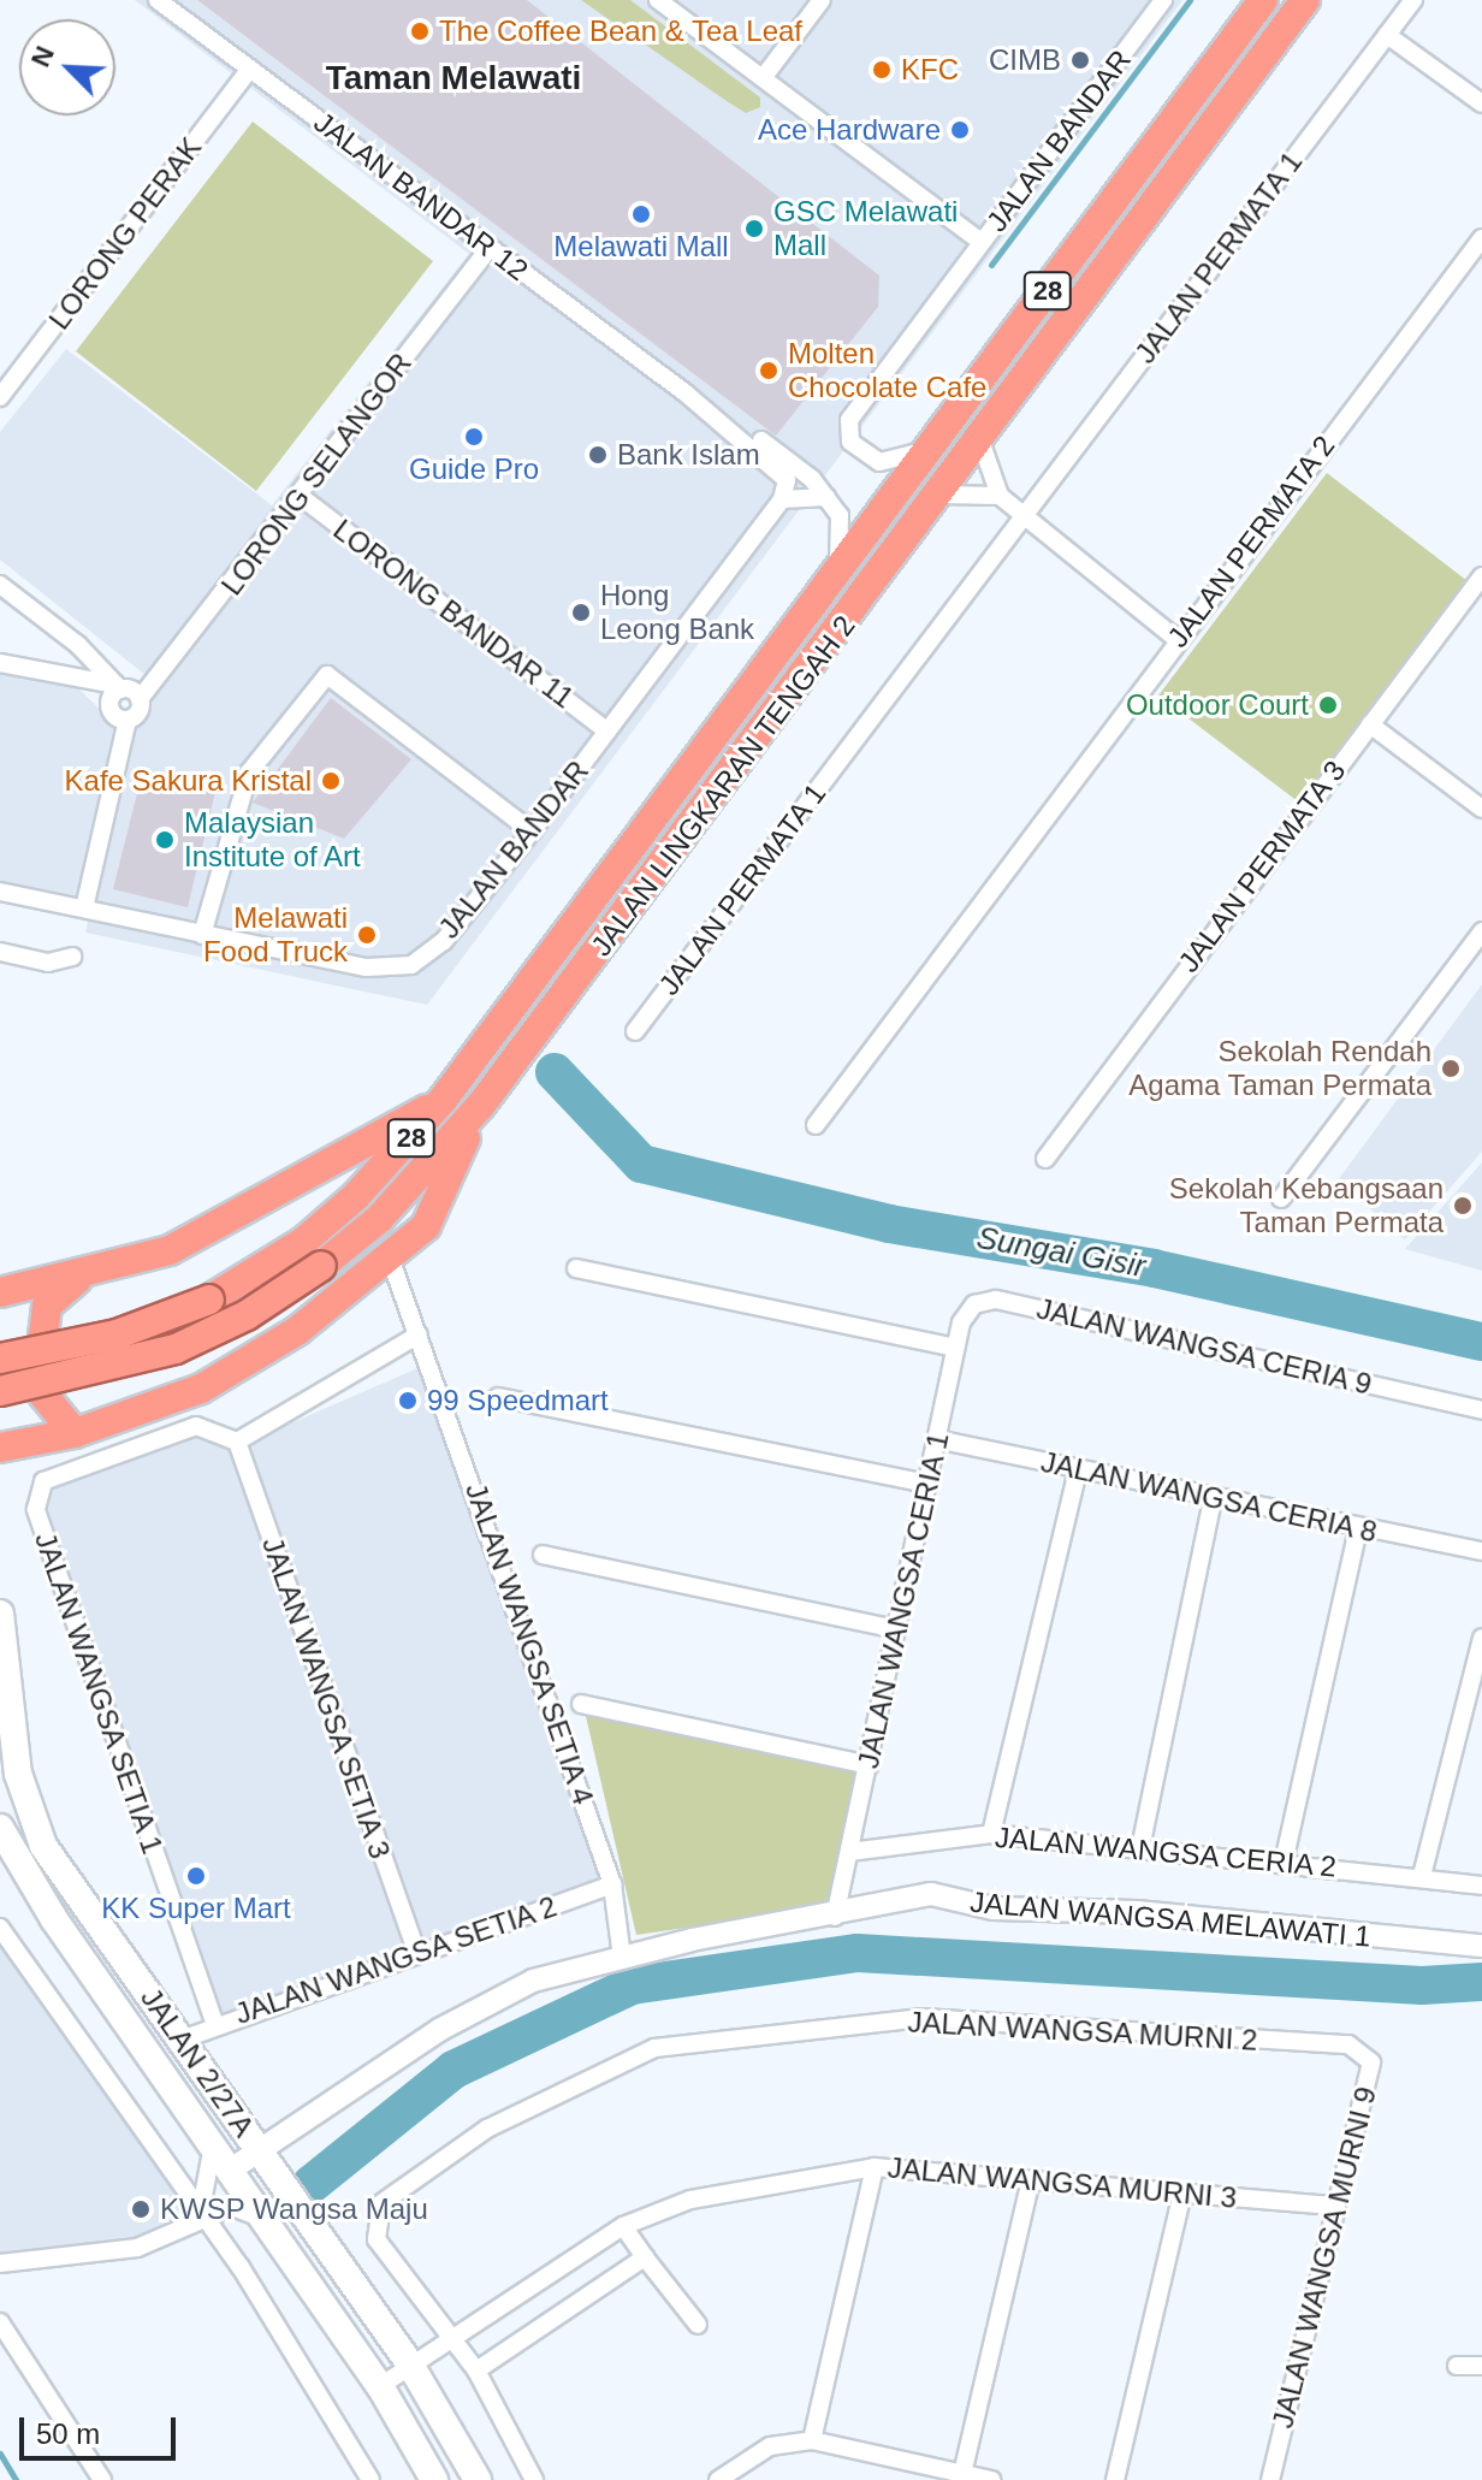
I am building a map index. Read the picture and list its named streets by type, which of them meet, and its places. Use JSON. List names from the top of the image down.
{
  "streets": {
    "highway": ["28", "JALAN LINGKARAN TENGAH 2"],
    "main road": ["JALAN 2/27A"],
    "street": [
      "JALAN BANDAR",
      "JALAN BANDAR 12",
      "LORONG PERAK",
      "JALAN PERMATA 1",
      "LORONG SELANGOR",
      "JALAN PERMATA 2",
      "LORONG BANDAR 11",
      "JALAN PERMATA 3",
      "JALAN WANGSA CERIA 9",
      "JALAN WANGSA CERIA 8",
      "JALAN WANGSA CERIA 1",
      "JALAN WANGSA SETIA 4",
      "JALAN WANGSA SETIA 1",
      "JALAN WANGSA SETIA 3",
      "JALAN WANGSA CERIA 2",
      "JALAN WANGSA MELAWATI 1",
      "JALAN WANGSA SETIA 2",
      "JALAN WANGSA MURNI 2",
      "JALAN WANGSA MURNI 3",
      "JALAN WANGSA MURNI 9"
    ]
  },
  "crossings": [
    ["JALAN BANDAR", "JALAN BANDAR 12"],
    ["JALAN BANDAR", "LORONG SELANGOR"],
    ["JALAN BANDAR", "LORONG BANDAR 11"],
    ["JALAN BANDAR", "JALAN LINGKARAN TENGAH 2"],
    ["JALAN BANDAR 12", "LORONG PERAK"],
    ["JALAN BANDAR 12", "LORONG SELANGOR"],
    ["LORONG SELANGOR", "LORONG BANDAR 11"],
    ["JALAN WANGSA CERIA 9", "JALAN WANGSA CERIA 1"],
    ["JALAN WANGSA CERIA 8", "JALAN WANGSA CERIA 1"],
    ["JALAN WANGSA CERIA 1", "JALAN WANGSA CERIA 2"],
    ["JALAN WANGSA CERIA 1", "JALAN WANGSA MELAWATI 1"],
    ["JALAN WANGSA SETIA 4", "JALAN WANGSA MELAWATI 1"],
    ["JALAN WANGSA SETIA 4", "JALAN WANGSA SETIA 2"],
    ["JALAN WANGSA SETIA 1", "JALAN WANGSA SETIA 3"],
    ["JALAN WANGSA SETIA 1", "JALAN WANGSA SETIA 2"],
    ["JALAN WANGSA SETIA 3", "JALAN WANGSA SETIA 2"],
    ["JALAN WANGSA MELAWATI 1", "JALAN 2/27A"],
    ["JALAN WANGSA SETIA 2", "JALAN 2/27A"],
    ["JALAN WANGSA MURNI 2", "JALAN WANGSA MURNI 3"],
    ["JALAN WANGSA MURNI 2", "JALAN WANGSA MURNI 9"],
    ["JALAN 2/27A", "JALAN WANGSA MURNI 3"],
    ["JALAN WANGSA MURNI 3", "JALAN WANGSA MURNI 9"]
  ],
  "districts": ["Taman Melawati"],
  "water": ["Sungai Gisir"],
  "places": [
    "The Coffee Bean & Tea Leaf",
    "CIMB",
    "KFC",
    "Ace Hardware",
    "Melawati Mall",
    "GSC Melawati Mall",
    "Molten Chocolate Cafe",
    "Guide Pro",
    "Bank Islam",
    "Hong Leong Bank",
    "Outdoor Court",
    "Kafe Sakura Kristal",
    "Malaysian Institute of Art",
    "Melawati Food Truck",
    "Sekolah Rendah Agama Taman Permata",
    "Sekolah Kebangsaan Taman Permata",
    "99 Speedmart",
    "KK Super Mart",
    "KWSP Wangsa Maju"
  ],
  "scale_bar": "50 m",
  "north": "top left"
}
